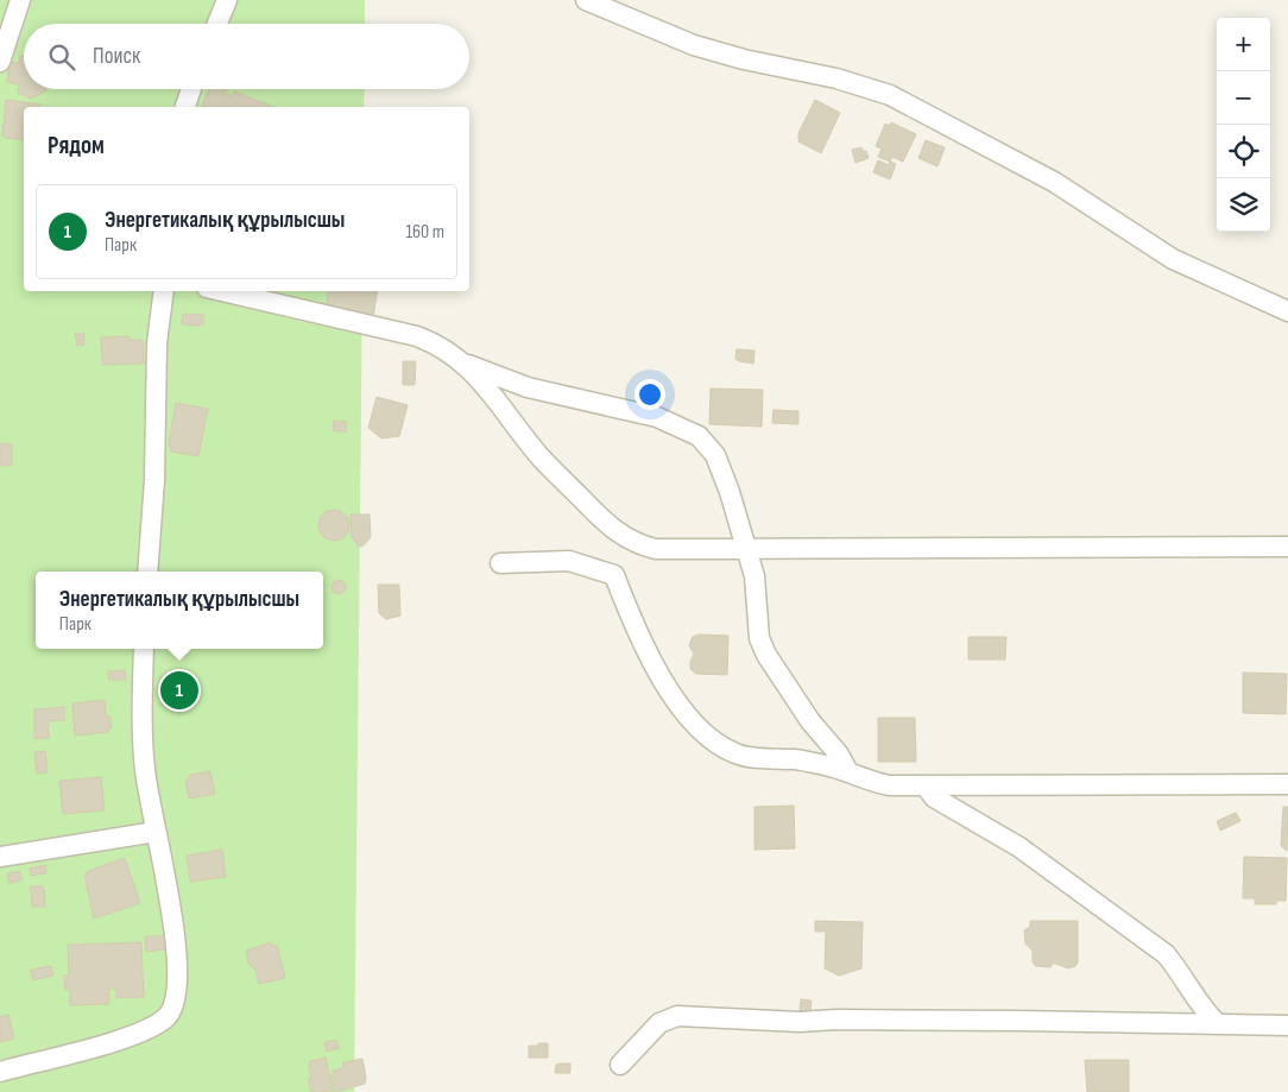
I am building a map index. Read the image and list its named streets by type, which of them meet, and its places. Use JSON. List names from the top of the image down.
{
  "page": {
    "map_buttons": ["+", "−"],
    "search": "Поиск",
    "heading": "Рядом",
    "list": [
      {
        "mark": "1",
        "name": "Энергетикалық құрылысшы",
        "note": "Парк",
        "value": "160 m"
      }
    ],
    "popup": ["Энергетикалық құрылысшы", "Парк"],
    "pins": "1"
  }
}
